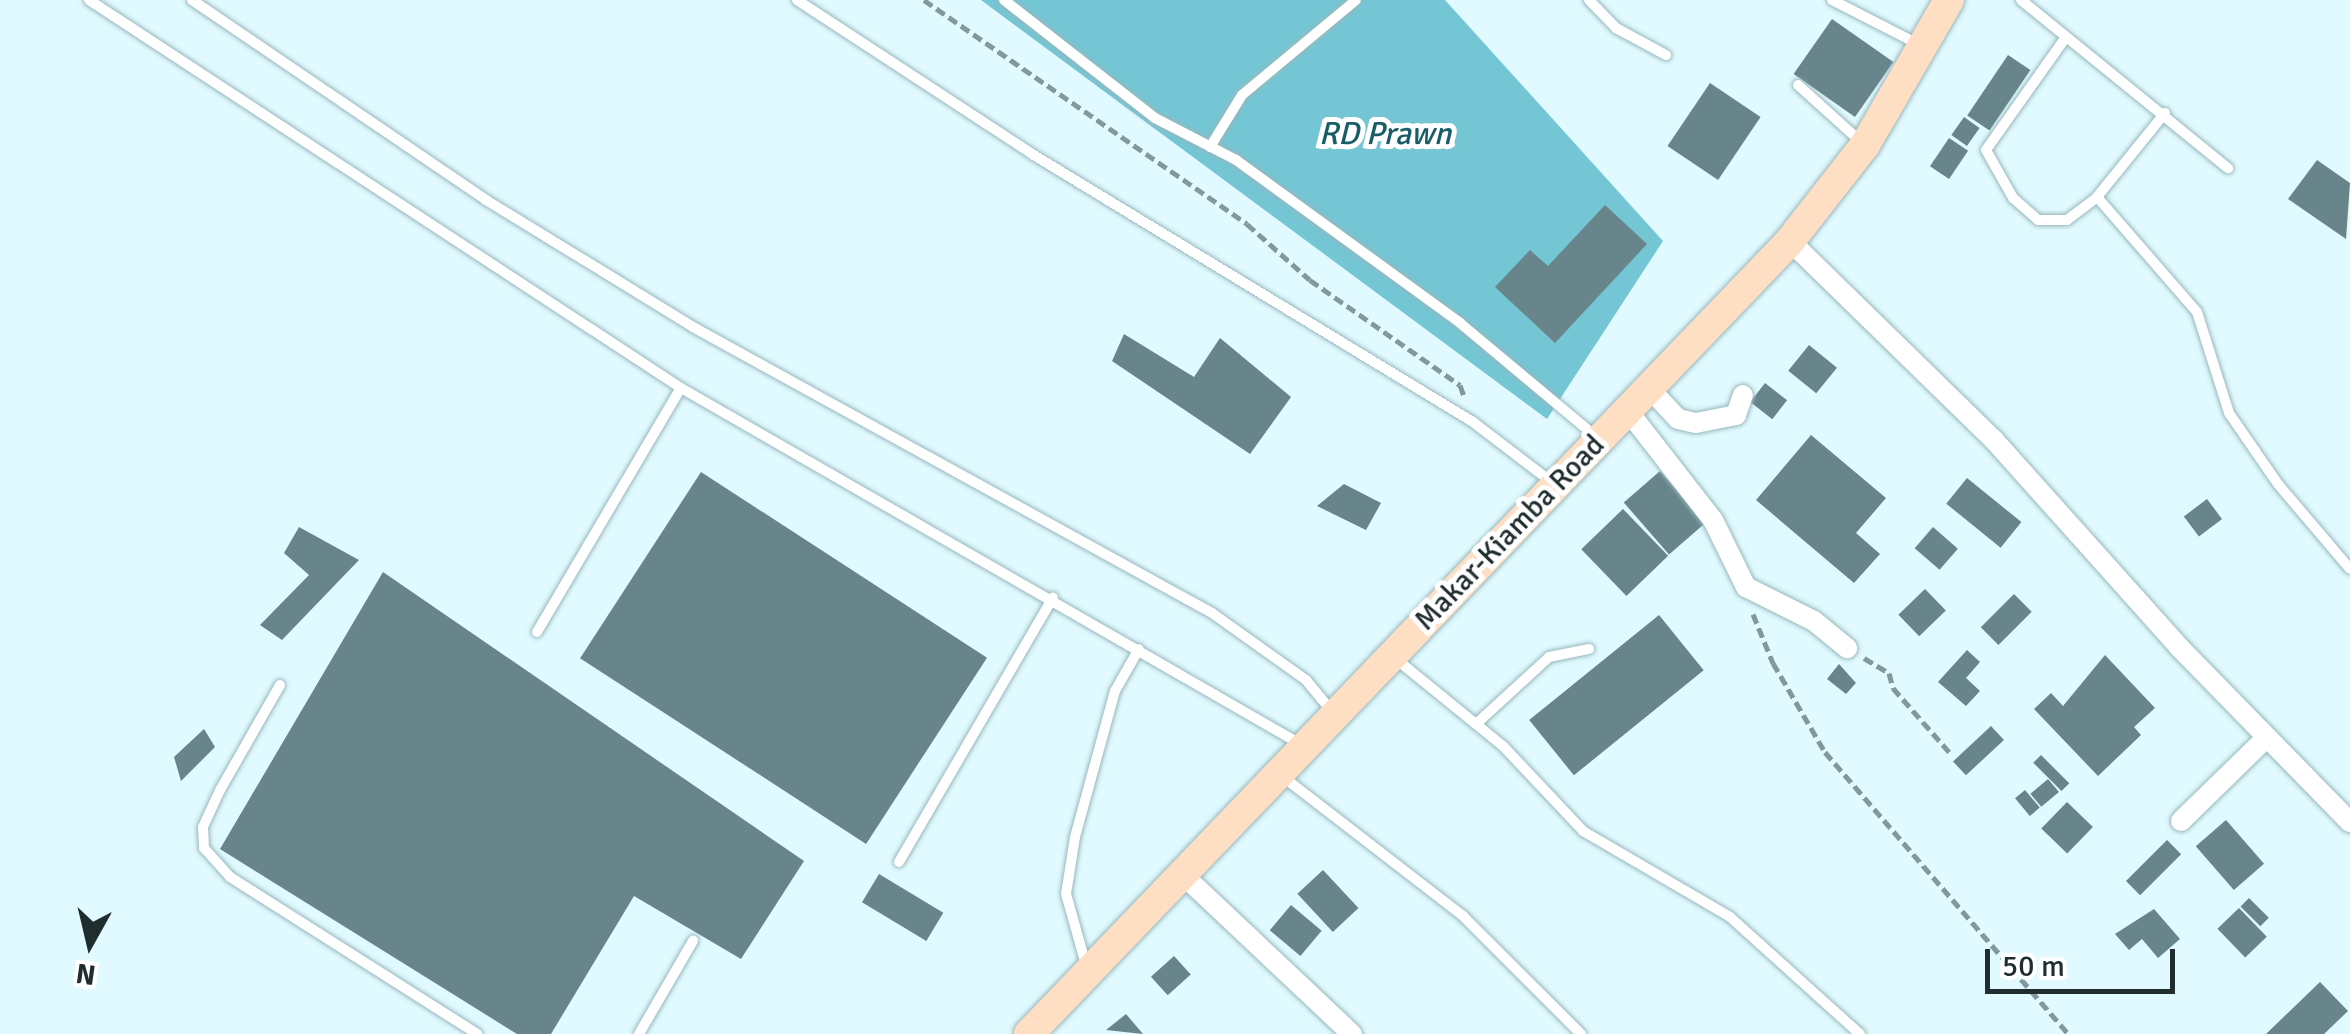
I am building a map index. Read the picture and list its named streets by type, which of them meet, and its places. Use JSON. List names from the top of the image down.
{
  "streets": {
    "main road": ["Makar-Kiamba Road"]
  },
  "water": ["RD Prawn"],
  "scale_bar": "50 m",
  "north": "bottom"
}
